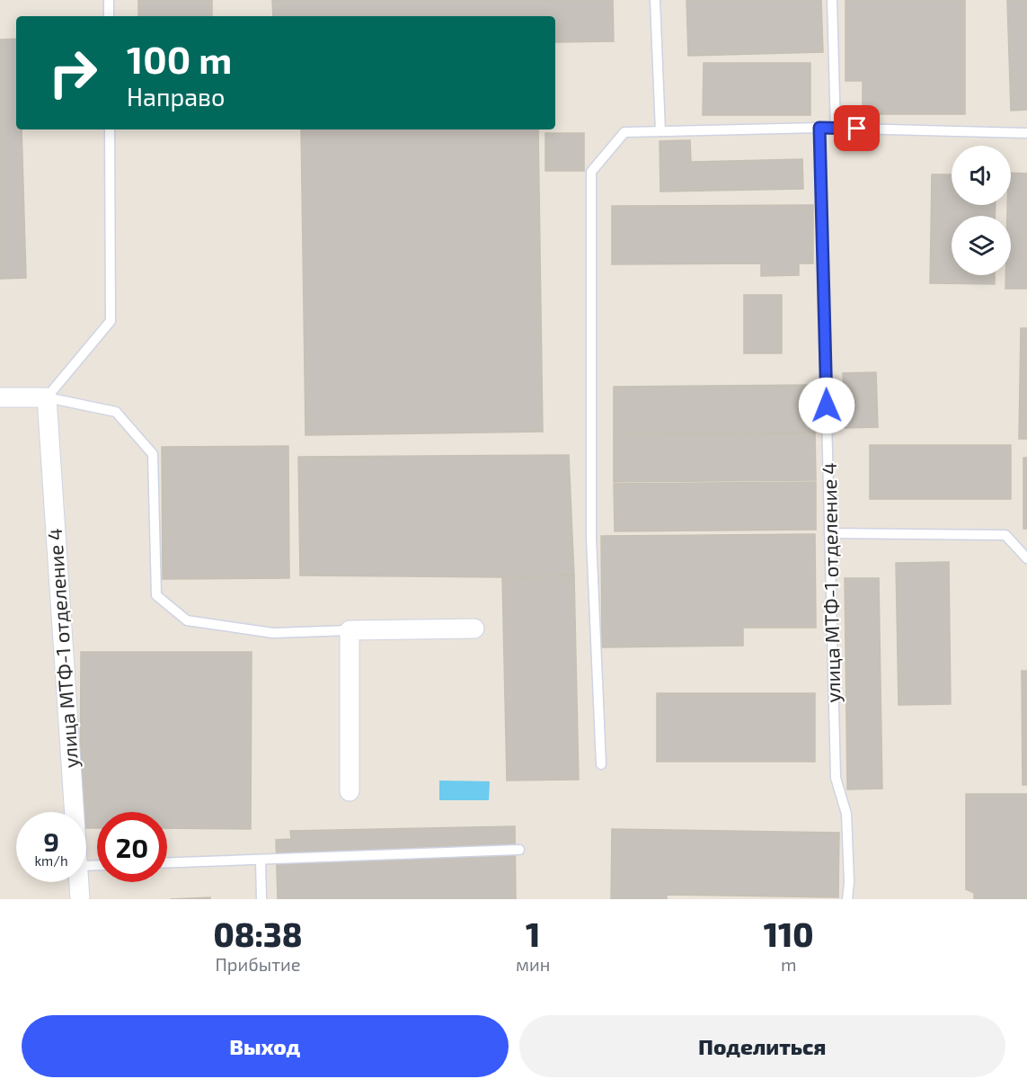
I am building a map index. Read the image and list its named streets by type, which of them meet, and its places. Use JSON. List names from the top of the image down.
{
  "streets": {
    "street": ["улица МТФ-1 отделение 4"]
  },
  "page": {
    "turn": ["100 m", "Направо"],
    "speed": "9 km/h",
    "limit": "20",
    "eta": [
      "08:38",
      "Прибытие",
      "1",
      "мин",
      "110",
      "m"
    ],
    "buttons": ["Выход", "Поделиться"]
  }
}
